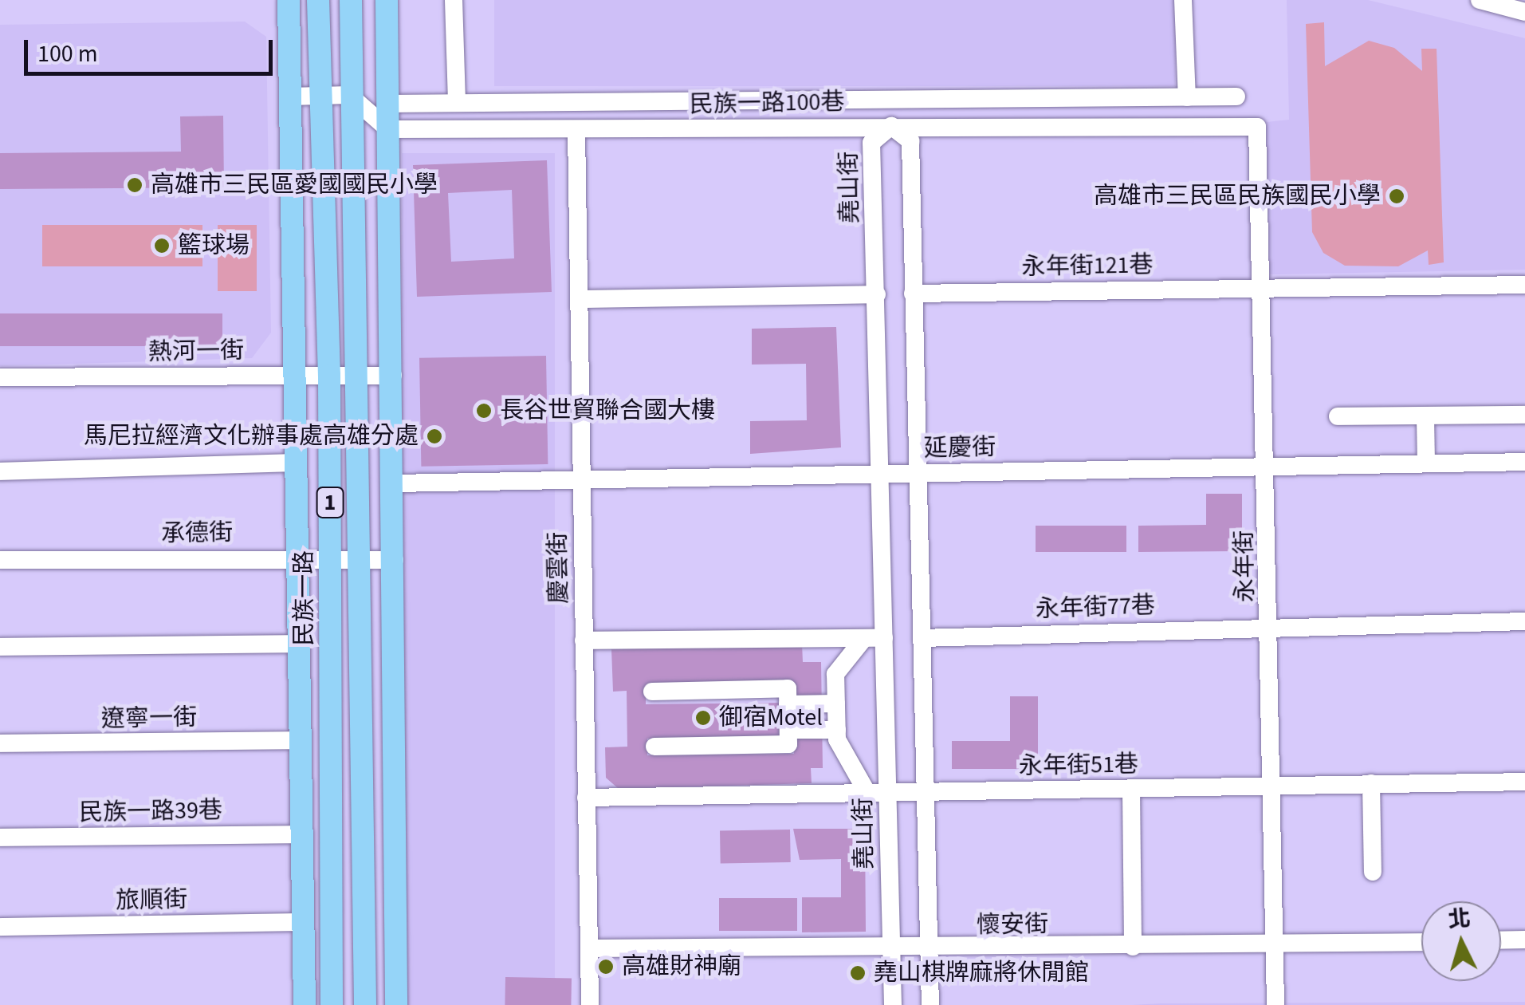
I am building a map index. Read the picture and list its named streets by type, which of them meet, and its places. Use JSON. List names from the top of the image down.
{
  "streets": {
    "main road": ["1", "民族一路"],
    "street": [
      "民族一路100巷",
      "堯山街",
      "永年街121巷",
      "熱河一街",
      "延慶街",
      "承德街",
      "永年街",
      "慶雲街",
      "永年街77巷",
      "遼寧一街",
      "永年街51巷",
      "民族一路39巷",
      "旅順街",
      "懷安街"
    ]
  },
  "crossings": [
    ["民族一路100巷", "堯山街"],
    ["民族一路100巷", "永年街"],
    ["民族一路100巷", "慶雲街"],
    ["堯山街", "延慶街"],
    ["堯山街", "永年街51巷"],
    ["堯山街", "懷安街"],
    ["永年街121巷", "永年街"],
    ["熱河一街", "1"],
    ["熱河一街", "民族一路"],
    ["延慶街", "永年街"],
    ["延慶街", "慶雲街"],
    ["1", "承德街"],
    ["承德街", "民族一路"],
    ["永年街", "永年街77巷"],
    ["永年街", "永年街51巷"],
    ["永年街", "懷安街"],
    ["慶雲街", "永年街51巷"],
    ["慶雲街", "懷安街"],
    ["民族一路", "遼寧一街"],
    ["民族一路", "民族一路39巷"],
    ["民族一路", "旅順街"]
  ],
  "places": [
    "高雄市三民區愛國國民小學",
    "高雄市三民區民族國民小學",
    "籃球場",
    "長谷世貿聯合國大樓",
    "馬尼拉經濟文化辦事處高雄分處",
    "御宿Motel",
    "高雄財神廟",
    "堯山棋牌麻將休閒館"
  ],
  "scale_bar": "100 m",
  "north": "top"
}
